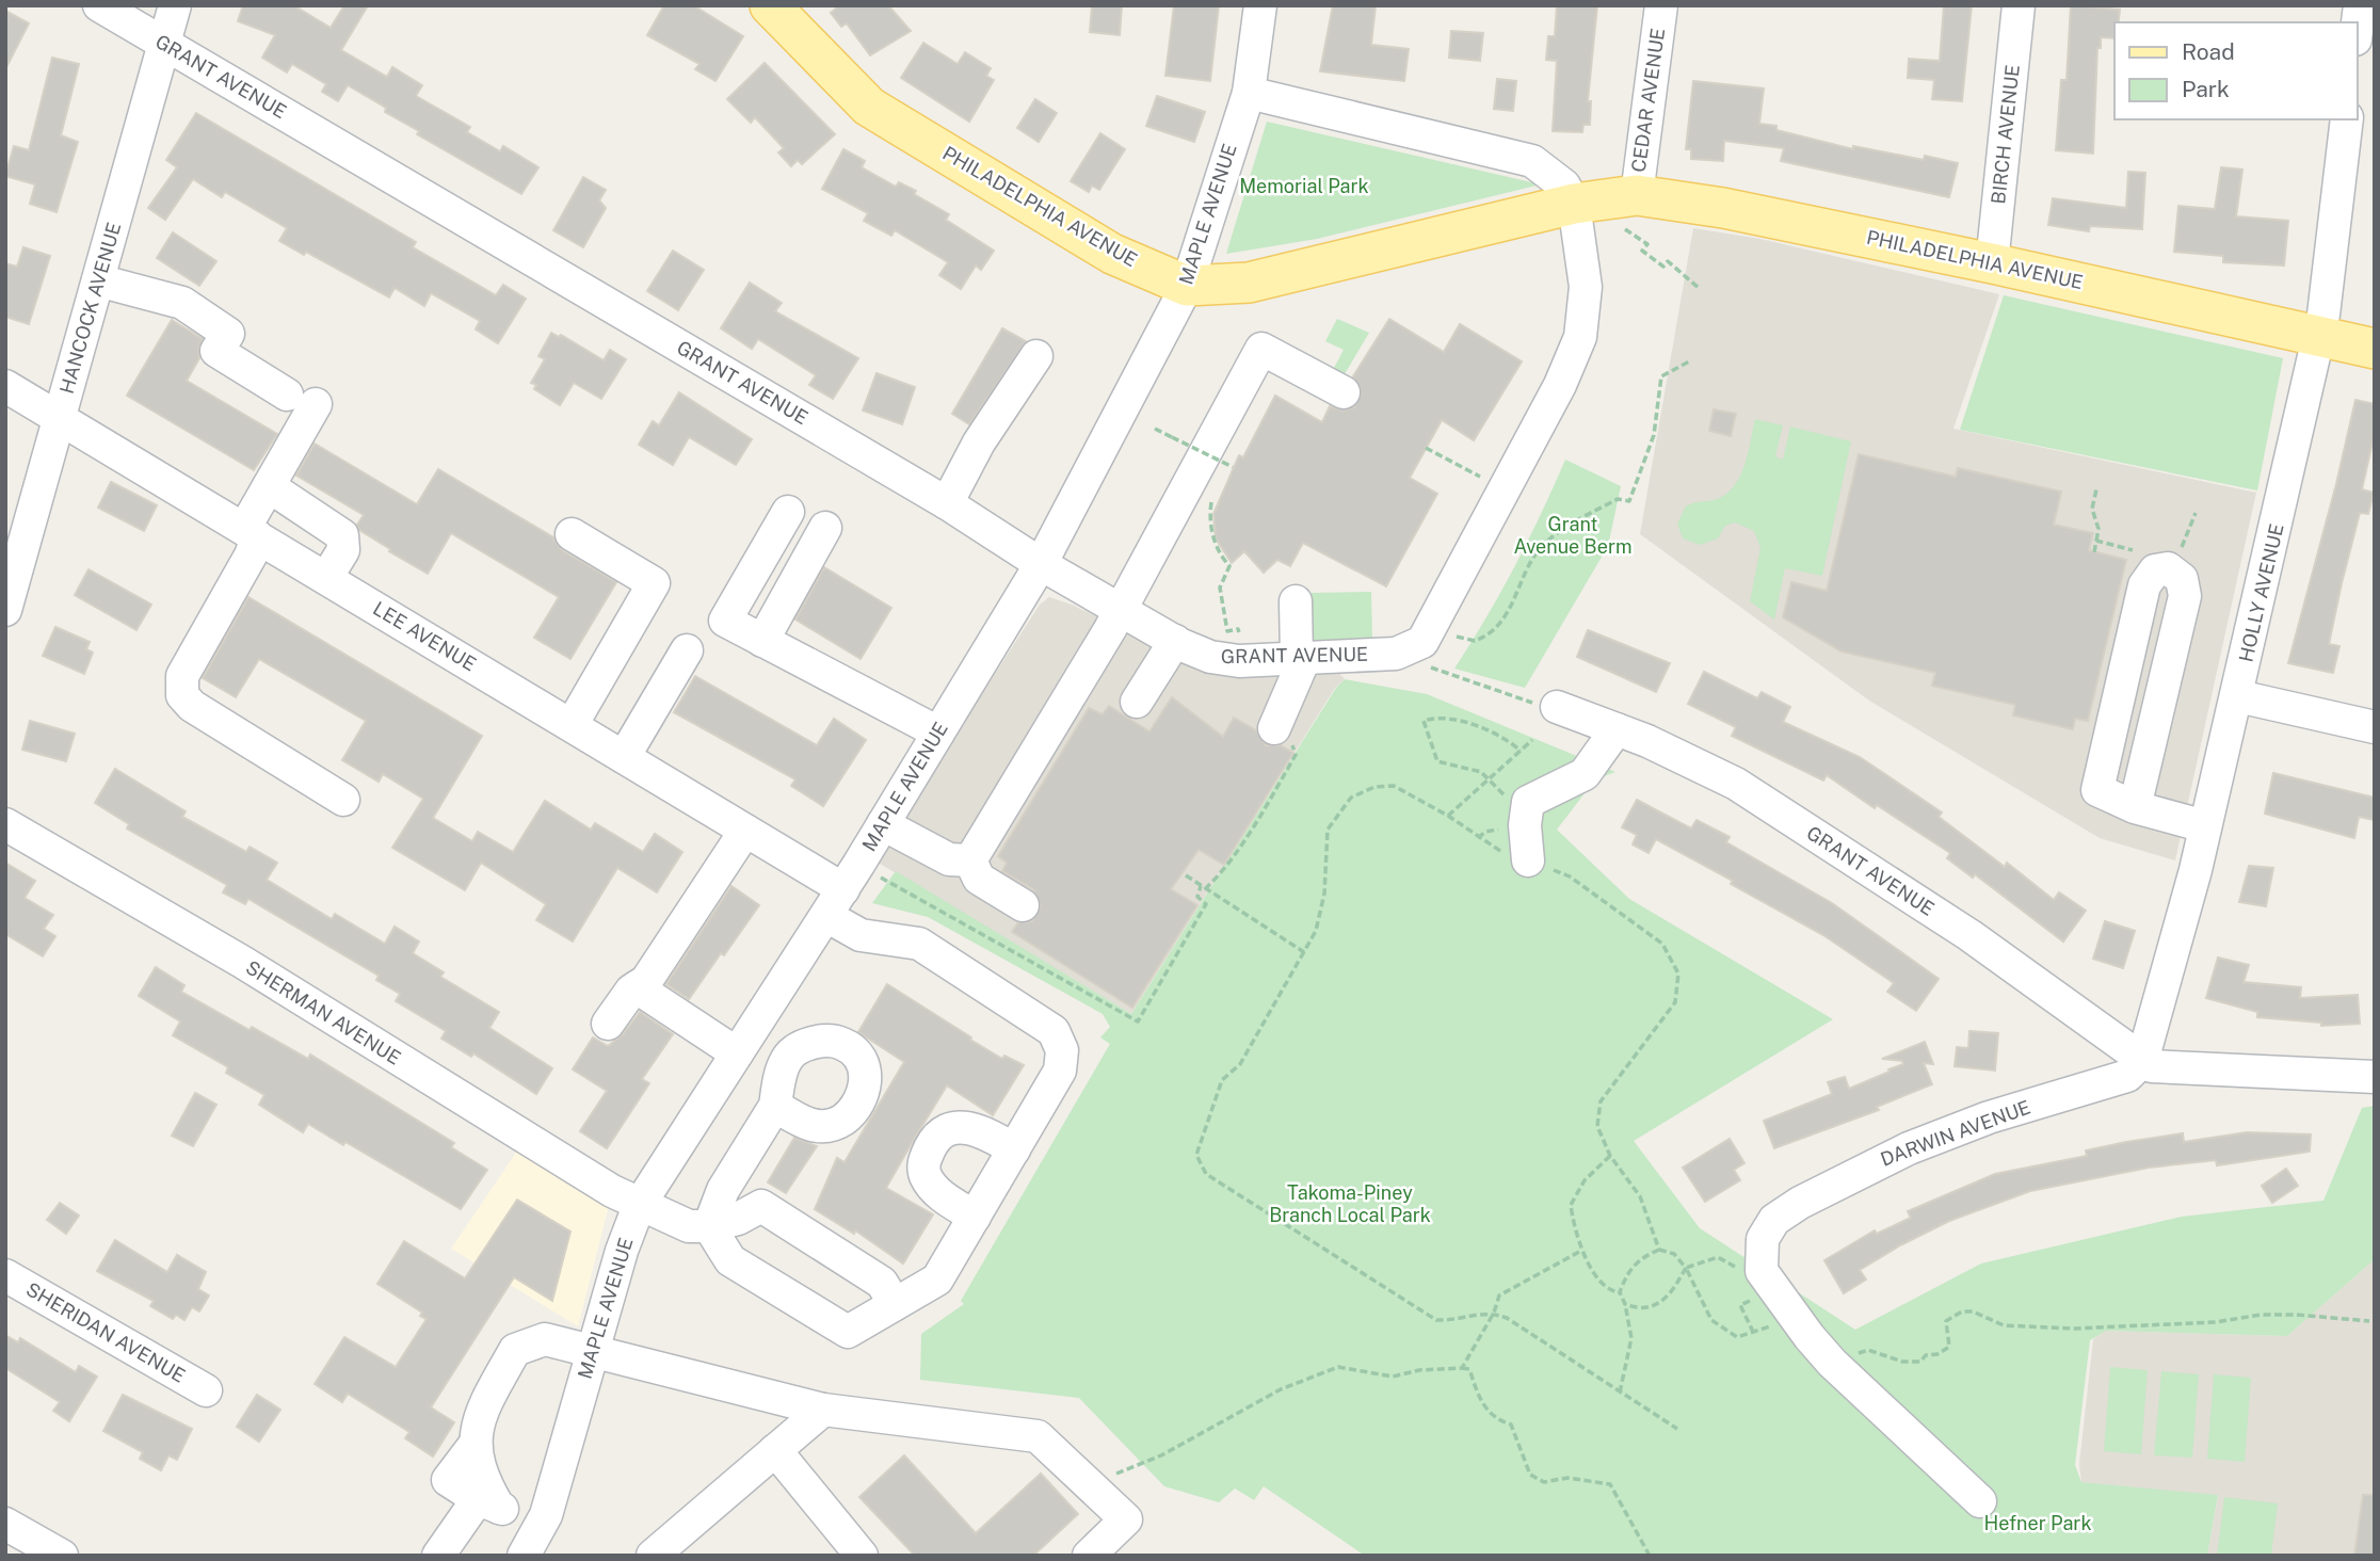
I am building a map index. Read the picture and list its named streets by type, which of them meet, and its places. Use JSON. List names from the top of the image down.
{
  "streets": {
    "main road": ["PHILADELPHIA AVENUE"],
    "street": [
      "GRANT AVENUE",
      "CEDAR AVENUE",
      "BIRCH AVENUE",
      "MAPLE AVENUE",
      "HANCOCK AVENUE",
      "HOLLY AVENUE",
      "LEE AVENUE",
      "SHERMAN AVENUE",
      "DARWIN AVENUE",
      "SHERIDAN AVENUE"
    ]
  },
  "crossings": [
    ["GRANT AVENUE", "MAPLE AVENUE"],
    ["GRANT AVENUE", "HANCOCK AVENUE"],
    ["GRANT AVENUE", "HOLLY AVENUE"],
    ["GRANT AVENUE", "DARWIN AVENUE"],
    ["CEDAR AVENUE", "PHILADELPHIA AVENUE"],
    ["BIRCH AVENUE", "PHILADELPHIA AVENUE"],
    ["PHILADELPHIA AVENUE", "MAPLE AVENUE"],
    ["PHILADELPHIA AVENUE", "HOLLY AVENUE"],
    ["MAPLE AVENUE", "LEE AVENUE"],
    ["MAPLE AVENUE", "SHERMAN AVENUE"],
    ["HANCOCK AVENUE", "LEE AVENUE"],
    ["HOLLY AVENUE", "DARWIN AVENUE"]
  ],
  "parks": [
    "Memorial Park",
    "Grant Avenue Berm",
    "Takoma-Piney Branch Local Park",
    "Hefner Park"
  ],
  "legend": ["Road", "Park"]
}
